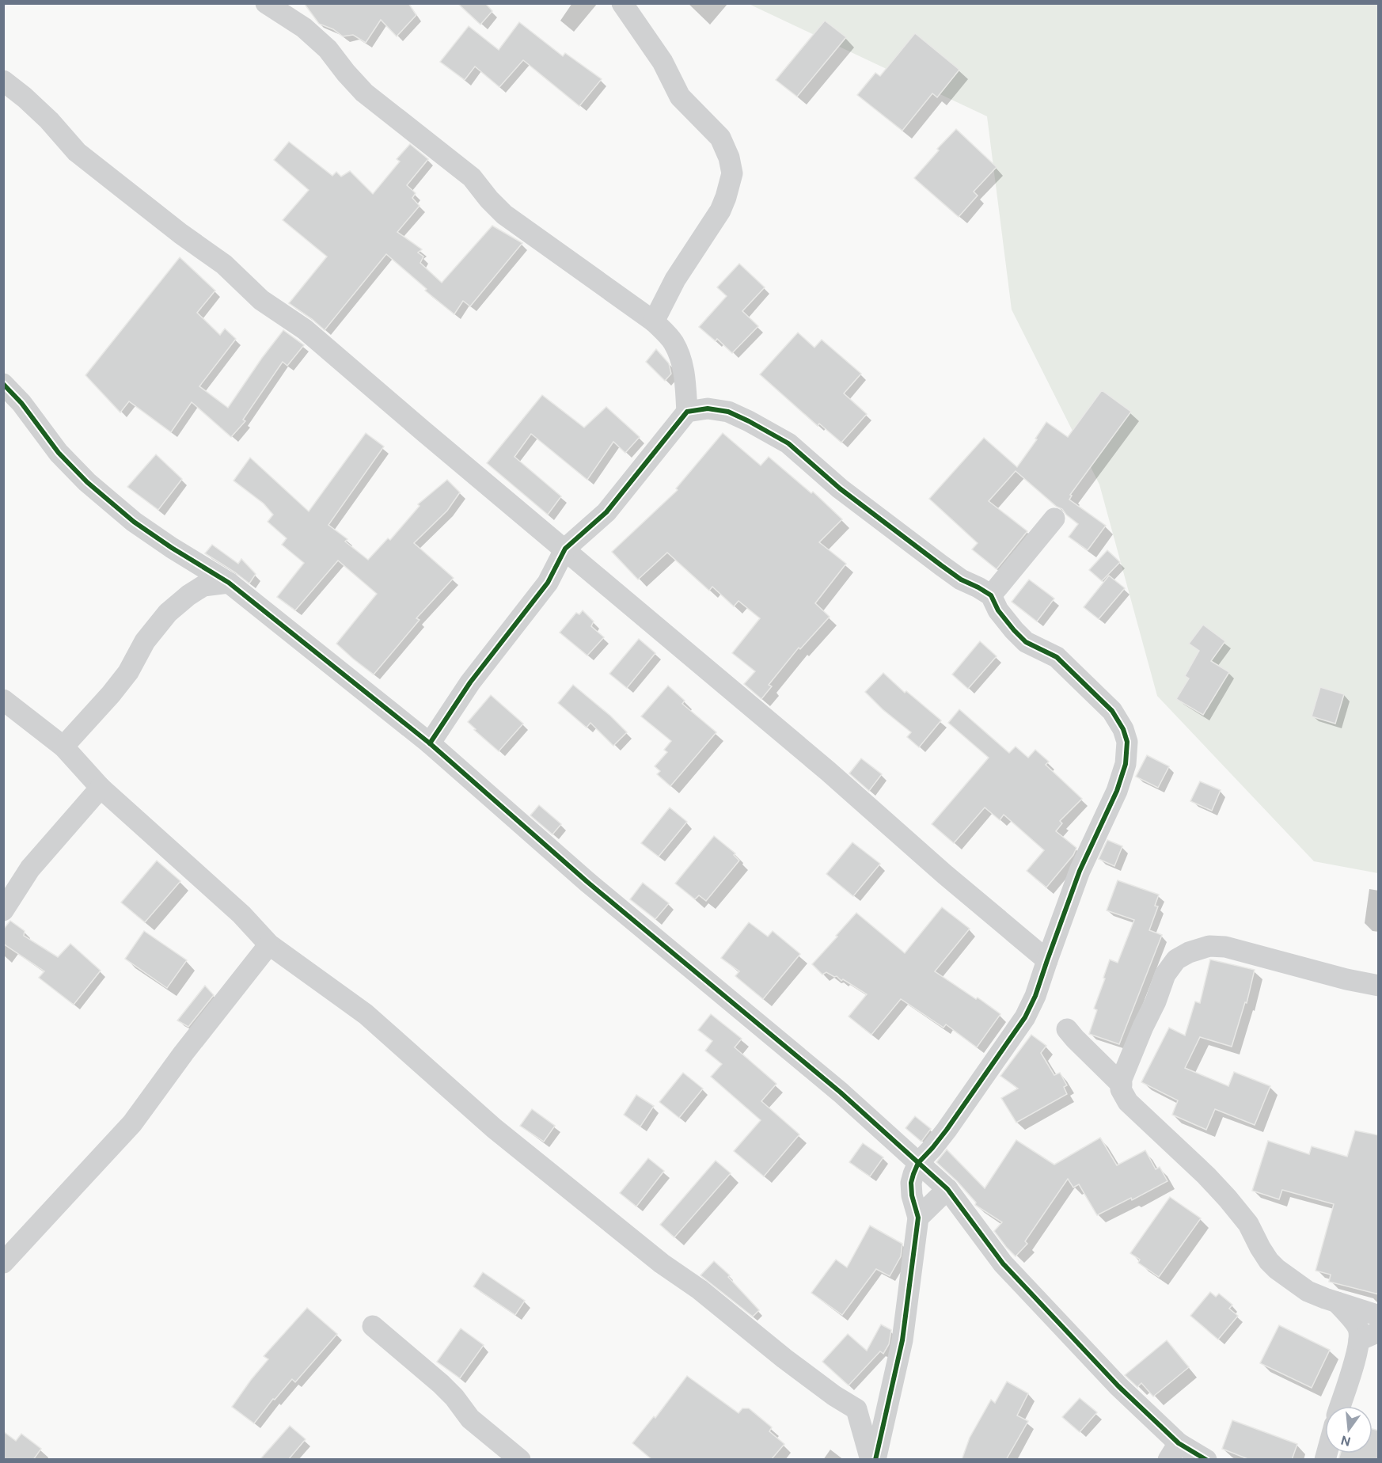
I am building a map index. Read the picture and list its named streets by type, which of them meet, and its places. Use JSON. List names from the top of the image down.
{
  "north": "bottom"
}
